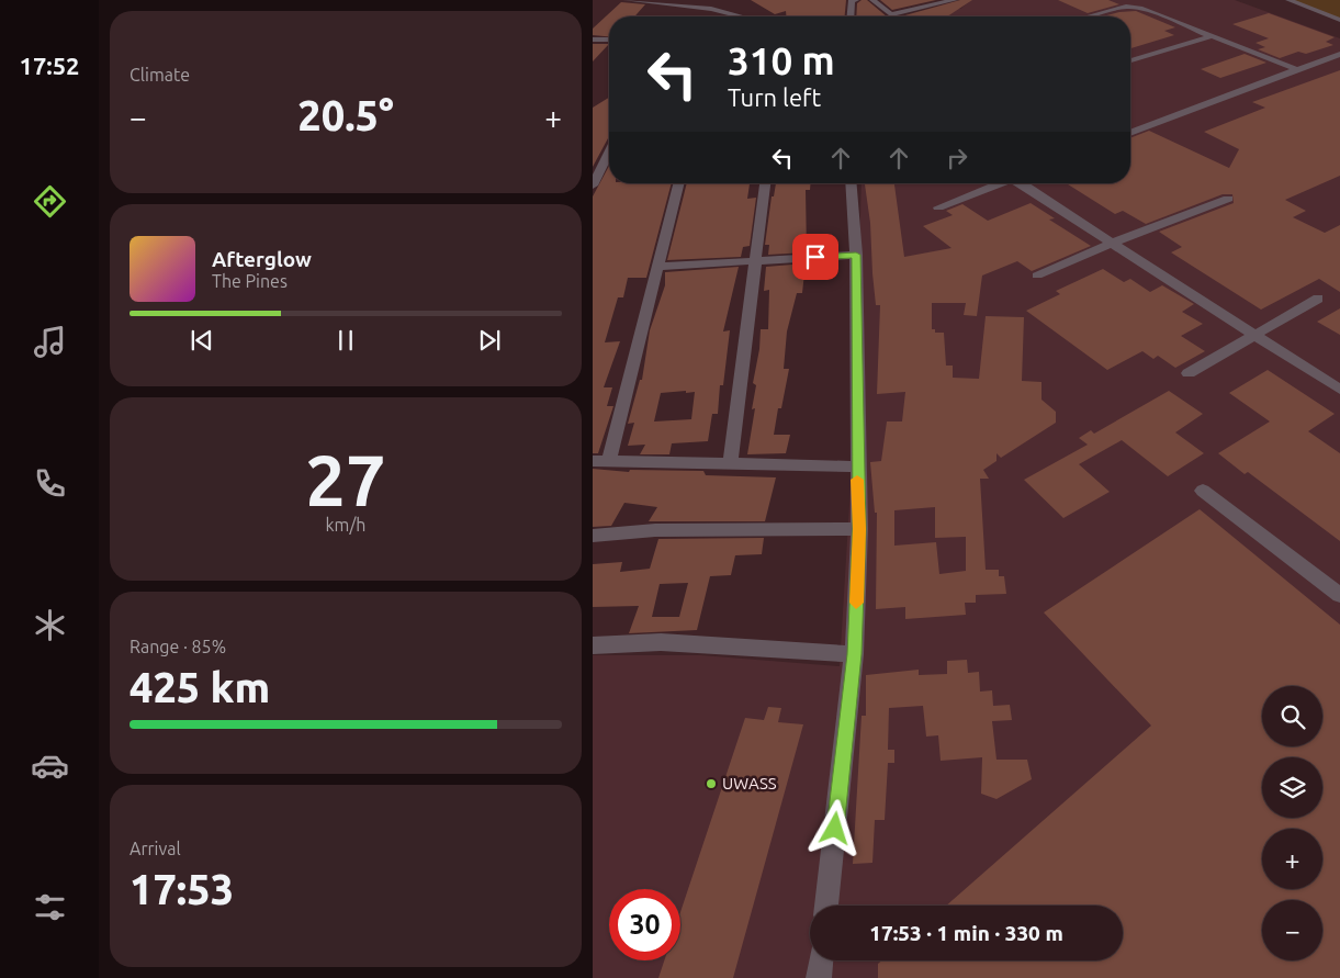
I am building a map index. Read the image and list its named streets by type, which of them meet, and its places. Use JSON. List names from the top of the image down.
{
  "places": ["UWASS"],
  "page": {
    "tabs": "17:52",
    "tile": [
      "Climate",
      ["27", "km/h"],
      ["Range · 85%", "425 km"],
      ["Arrival", "17:53"]
    ],
    "turn": ["310 m", "Turn left"],
    "heat": ["−", "20.5°", "+"],
    "song": ["Afterglow", "The Pines"],
    "map_buttons": ["+", "−"],
    "limit": "30",
    "trip": "17:53 · 1 min · 330 m"
  }
}
